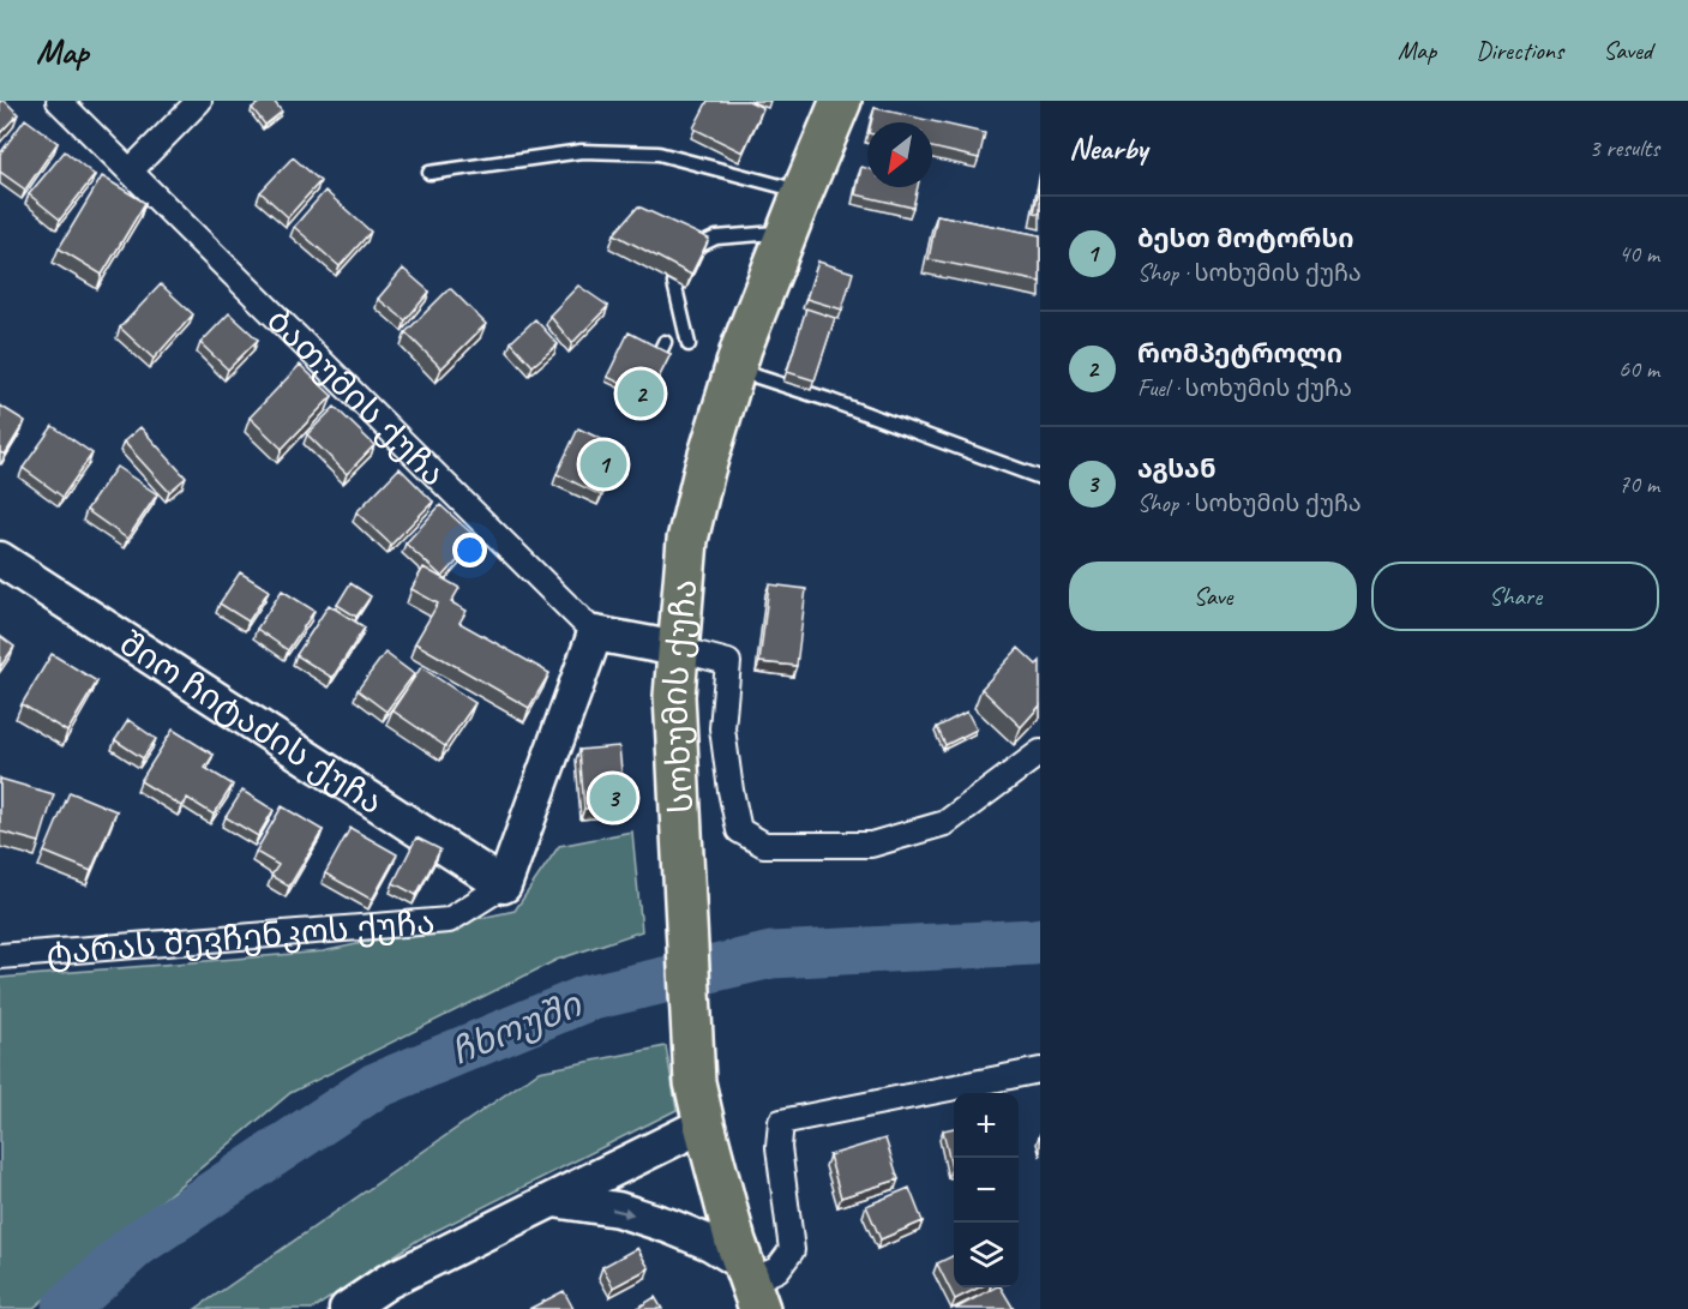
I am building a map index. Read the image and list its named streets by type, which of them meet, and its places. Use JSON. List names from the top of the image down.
{
  "streets": {
    "highway": ["სოხუმის ქუჩა"],
    "street": ["ბათუმის ქუჩა", "შიო ჩიტაძის ქუჩა", "ტარას შევჩენკოს ქუჩა"]
  },
  "crossings": [
    ["შიო ჩიტაძის ქუჩა", "ტარას შევჩენკოს ქუჩა"]
  ],
  "water": ["ჩხოუში"],
  "north": "bottom left",
  "page": {
    "header": "Map",
    "nav": ["Map", "Directions", "Saved"],
    "heading": ["Nearby", "3 results"],
    "list": [
      {
        "mark": "1",
        "name": "ბესთ მოტორსი",
        "note": "Shop · სოხუმის ქუჩა",
        "value": "40 m"
      },
      {
        "mark": "2",
        "name": "რომპეტროლი",
        "note": "Fuel · სოხუმის ქუჩა",
        "value": "60 m"
      },
      {
        "mark": "3",
        "name": "აგსან",
        "note": "Shop · სოხუმის ქუჩა",
        "value": "70 m"
      }
    ],
    "pins": ["2", "1", "3"],
    "buttons": ["Save", "Share"],
    "map_buttons": ["+", "−"]
  }
}
